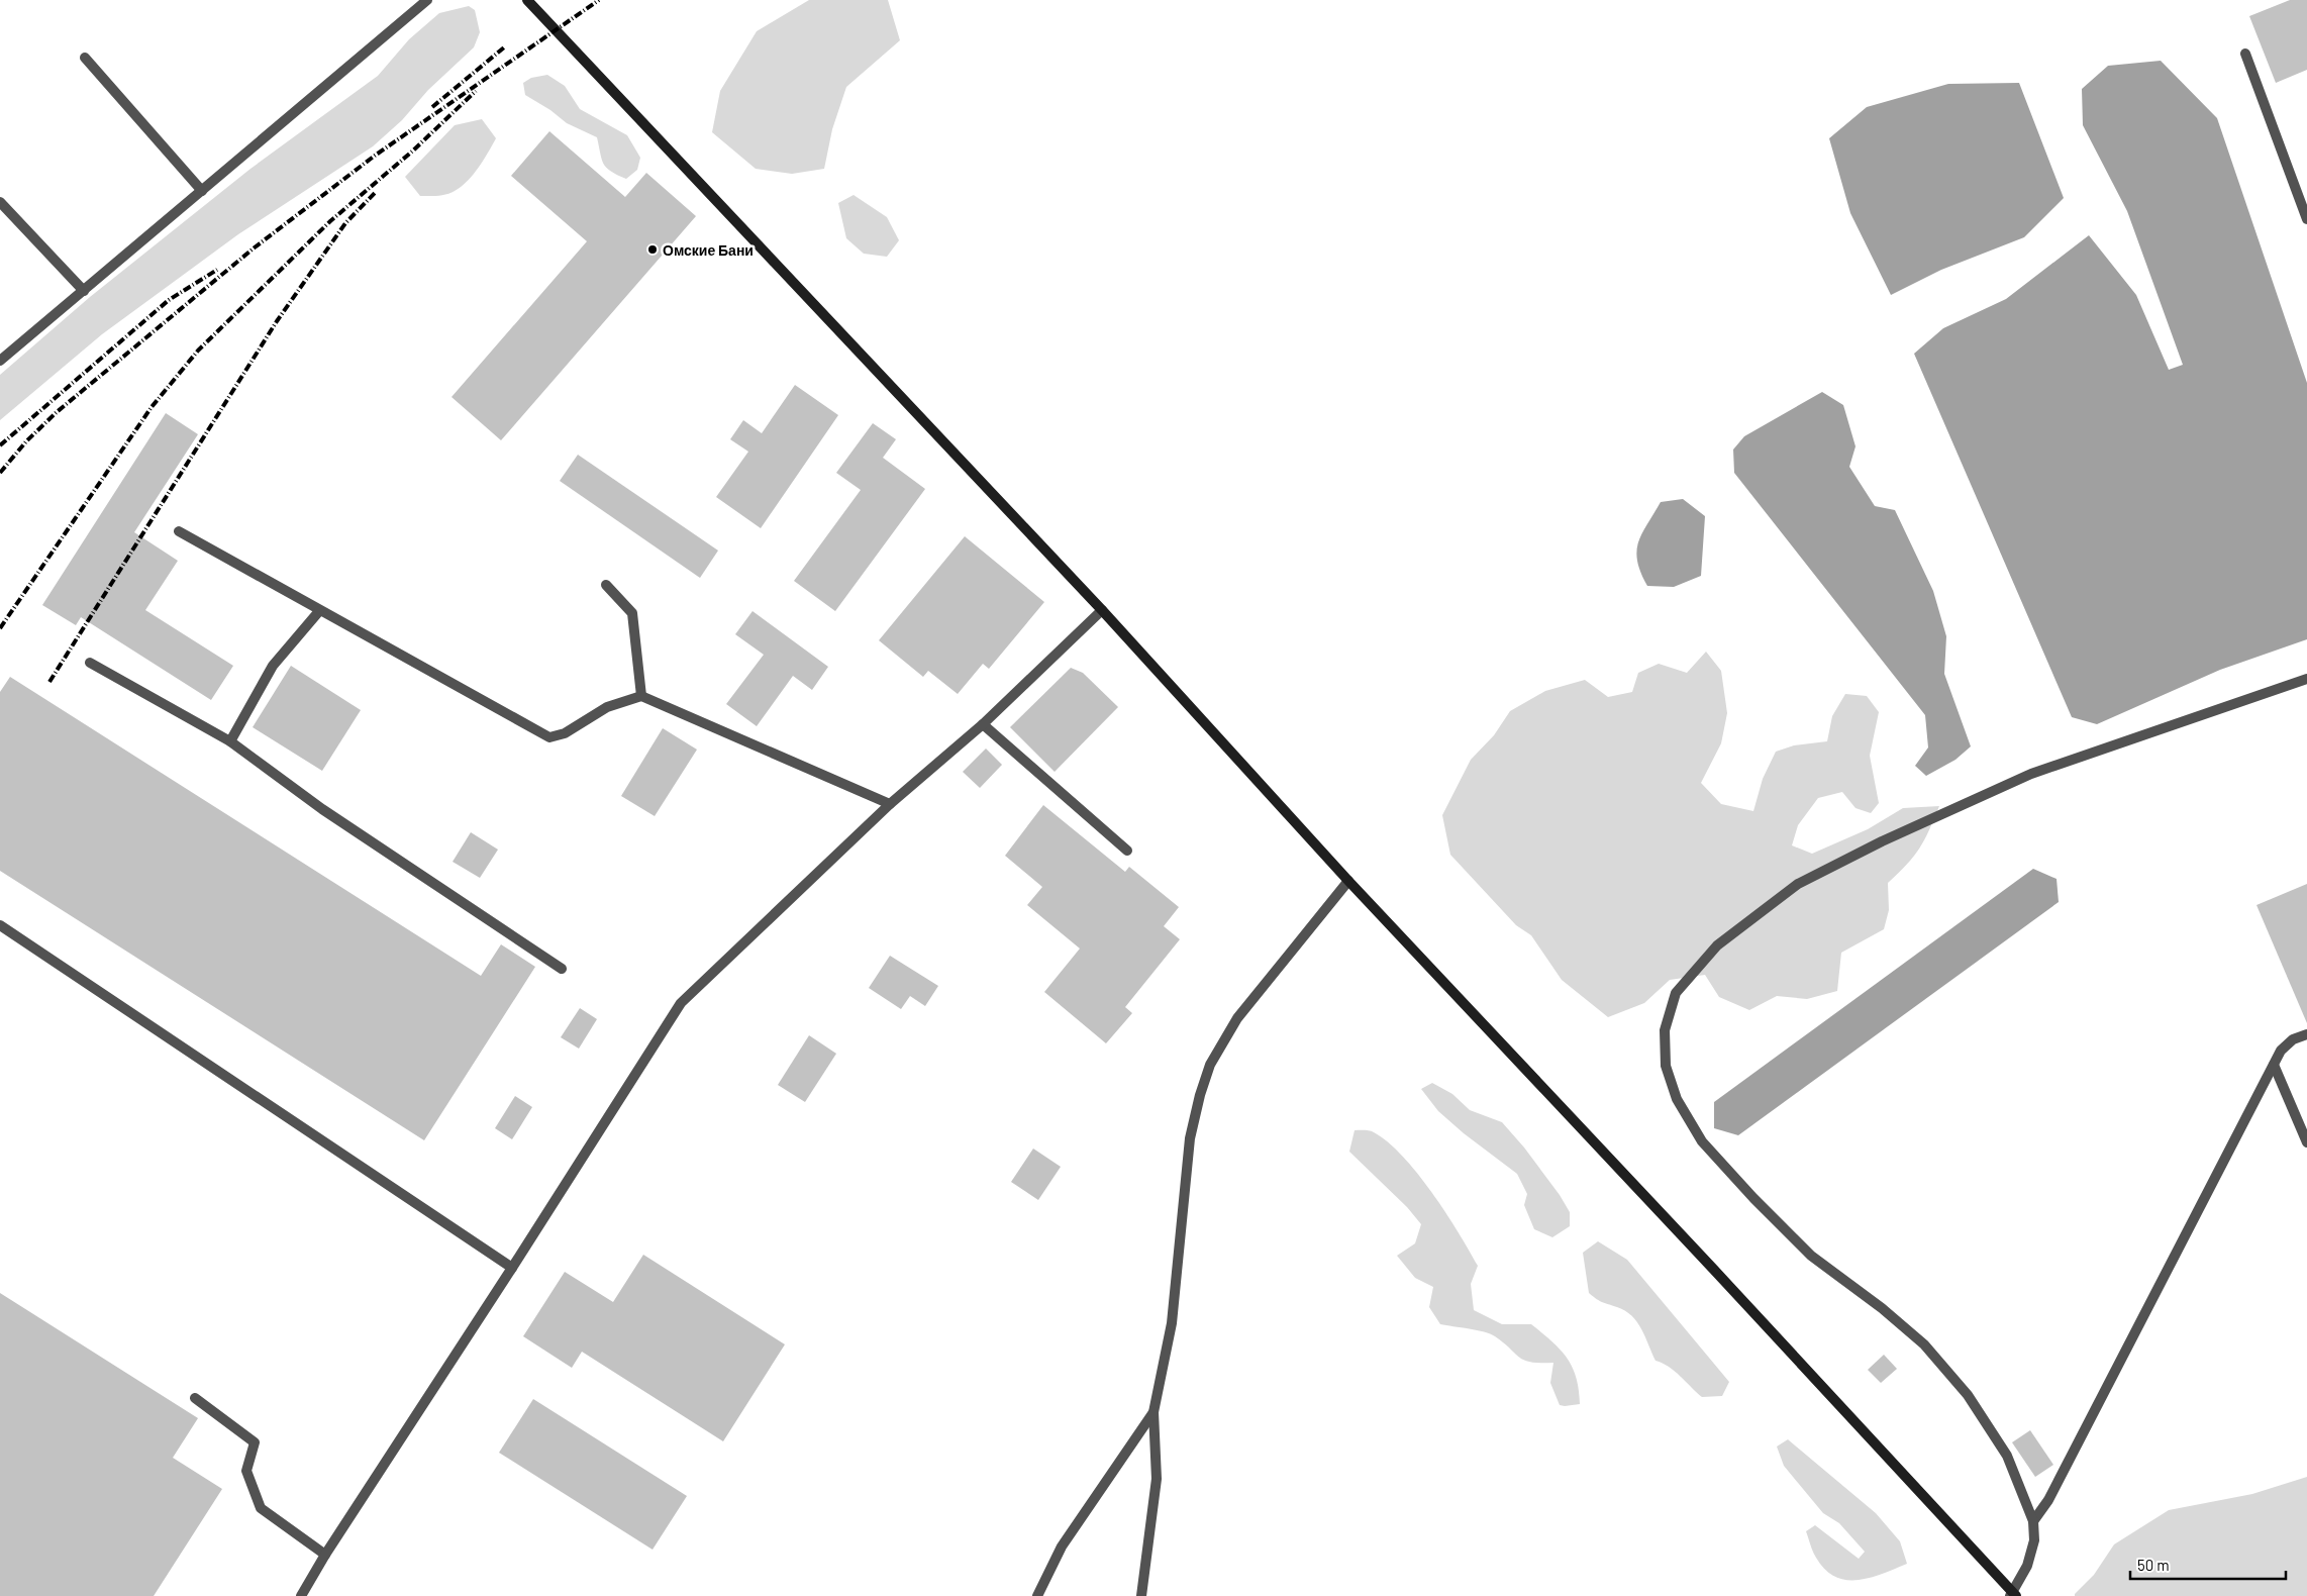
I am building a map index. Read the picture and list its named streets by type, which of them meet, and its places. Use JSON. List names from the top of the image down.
{
  "places": ["Омские Бани"],
  "scale_bar": "50 m"
}
